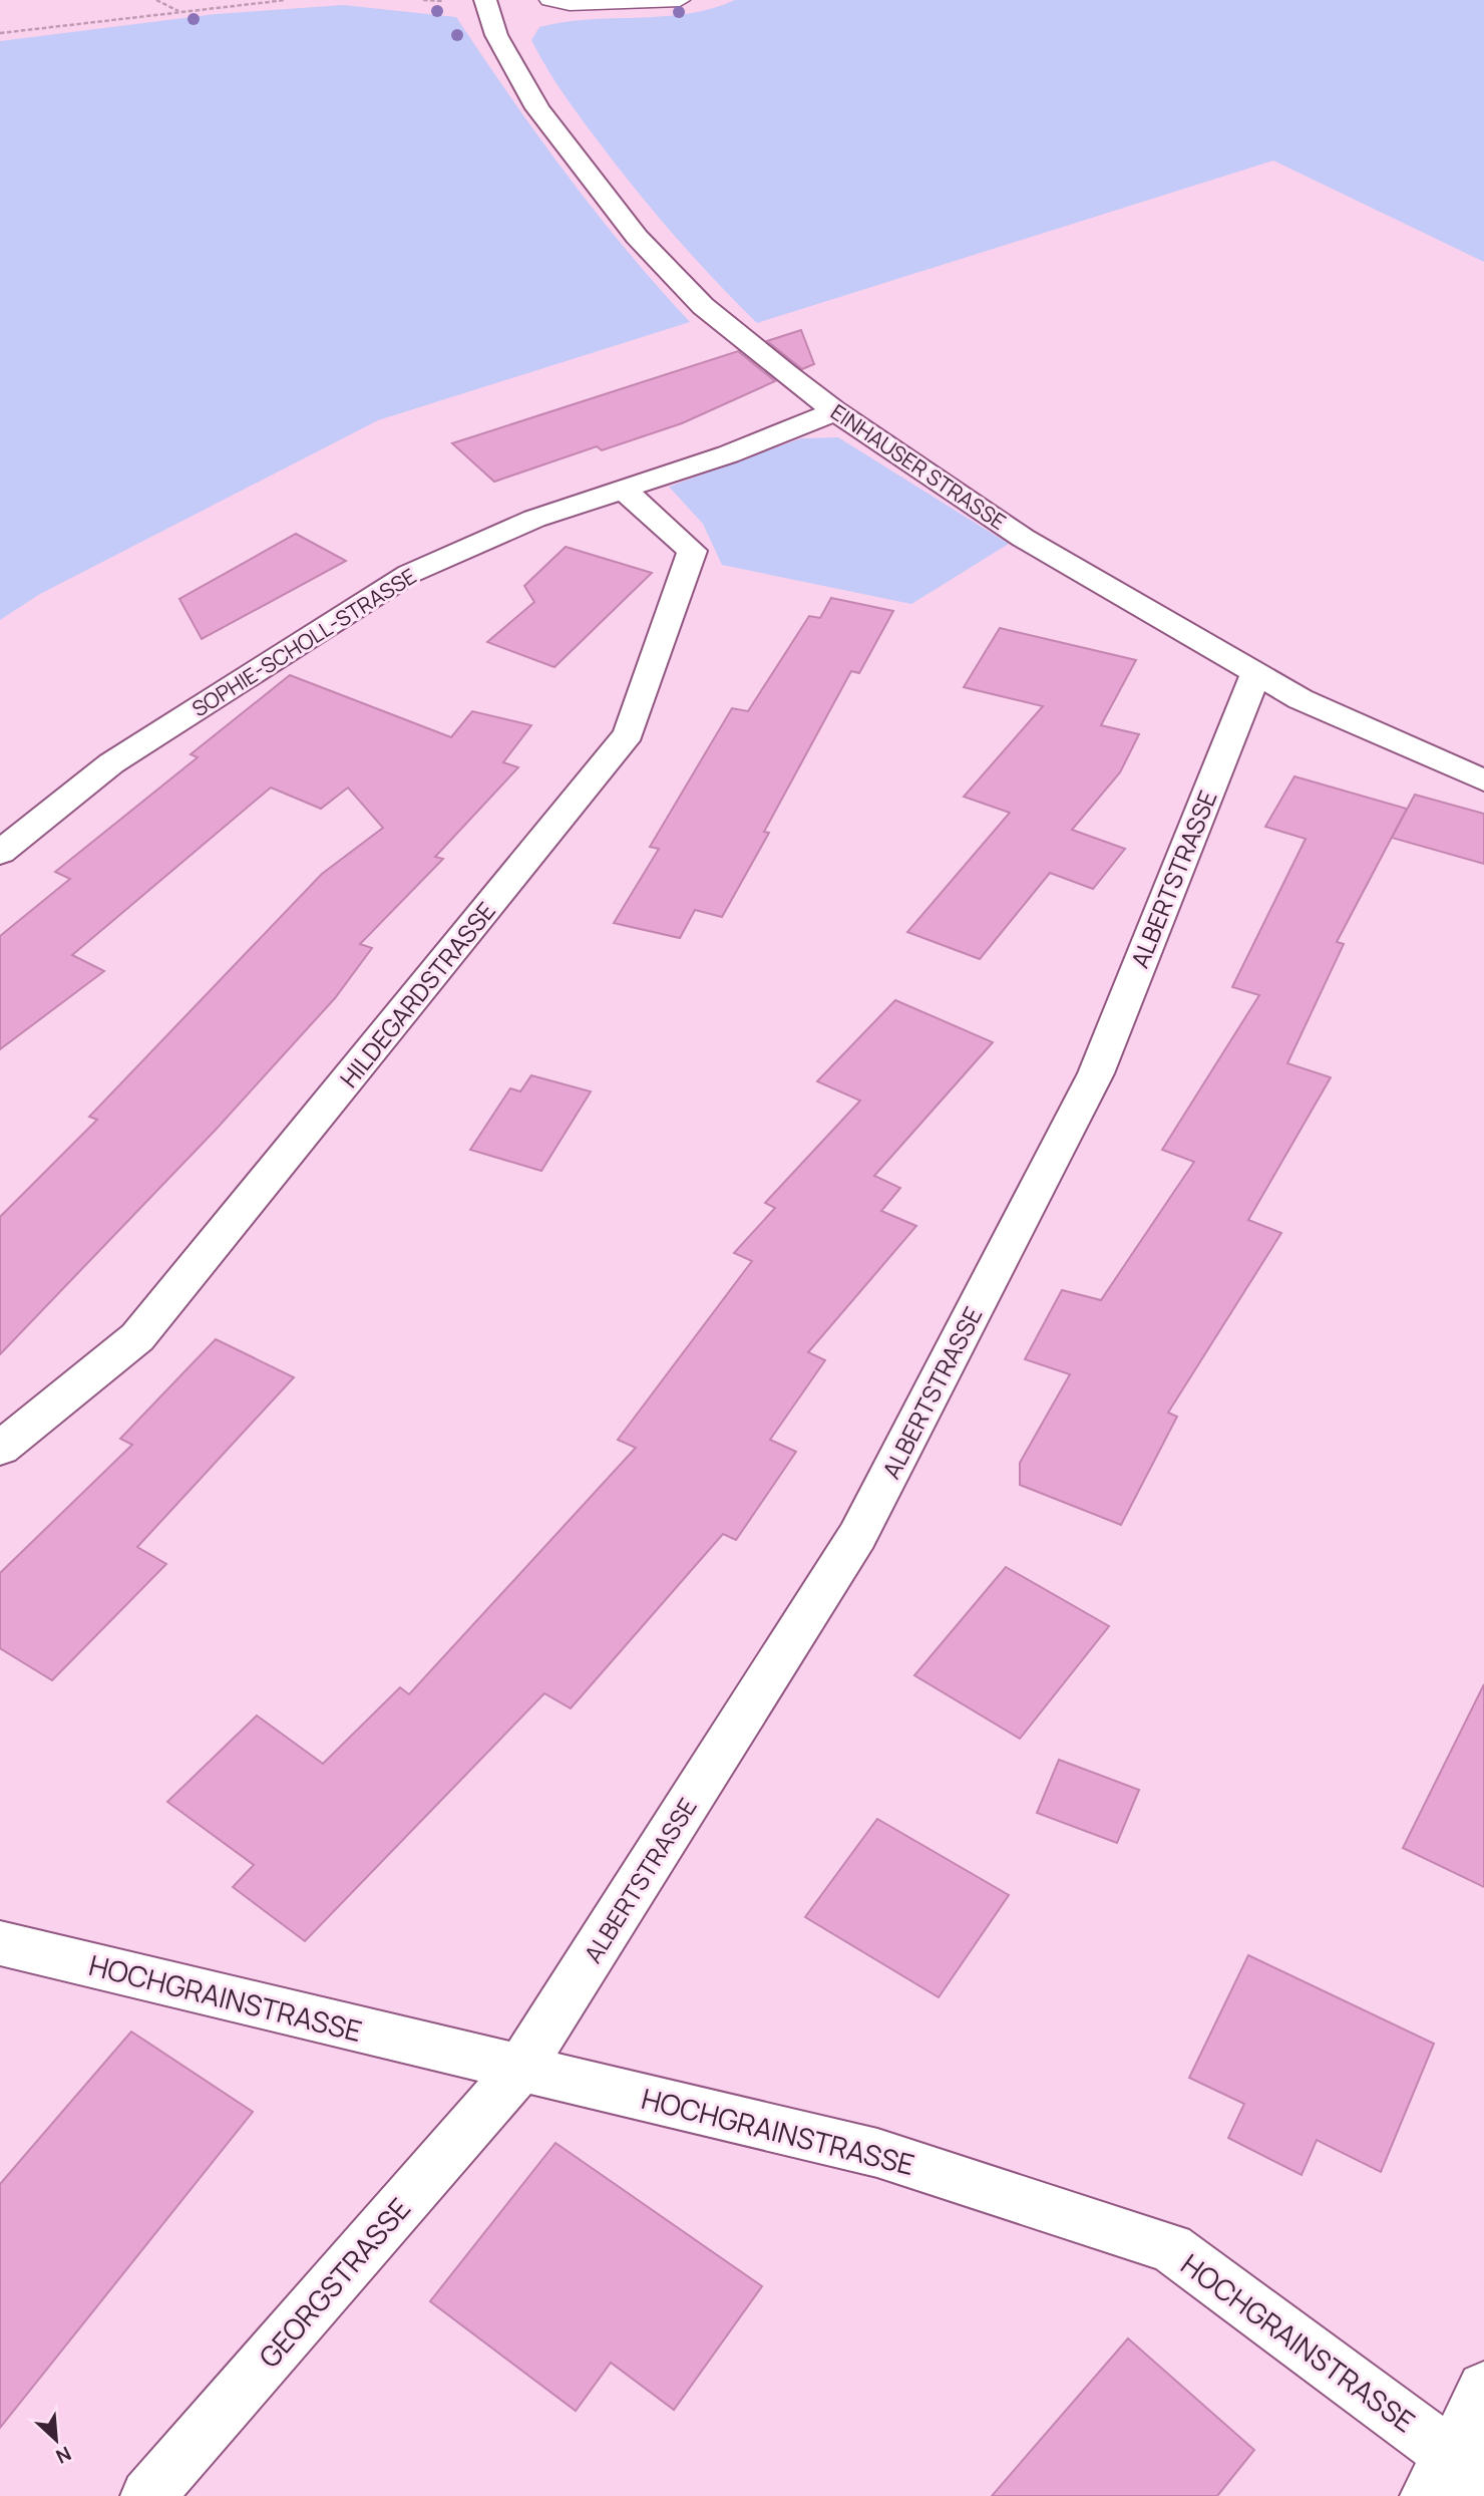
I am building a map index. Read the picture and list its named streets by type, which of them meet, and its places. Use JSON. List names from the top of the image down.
{
  "streets": {
    "street": [
      "EINHAUSER STRASSE",
      "SOPHIE-SCHOLL-STRASSE",
      "ALBERTSTRASSE",
      "HILDEGARDSTRASSE",
      "HOCHGRAINSTRASSE",
      "GEORGSTRASSE"
    ]
  },
  "crossings": [
    ["EINHAUSER STRASSE", "SOPHIE-SCHOLL-STRASSE"],
    ["EINHAUSER STRASSE", "ALBERTSTRASSE"],
    ["SOPHIE-SCHOLL-STRASSE", "HILDEGARDSTRASSE"],
    ["ALBERTSTRASSE", "HOCHGRAINSTRASSE"],
    ["ALBERTSTRASSE", "GEORGSTRASSE"],
    ["HOCHGRAINSTRASSE", "GEORGSTRASSE"]
  ],
  "north": "bottom right"
}
